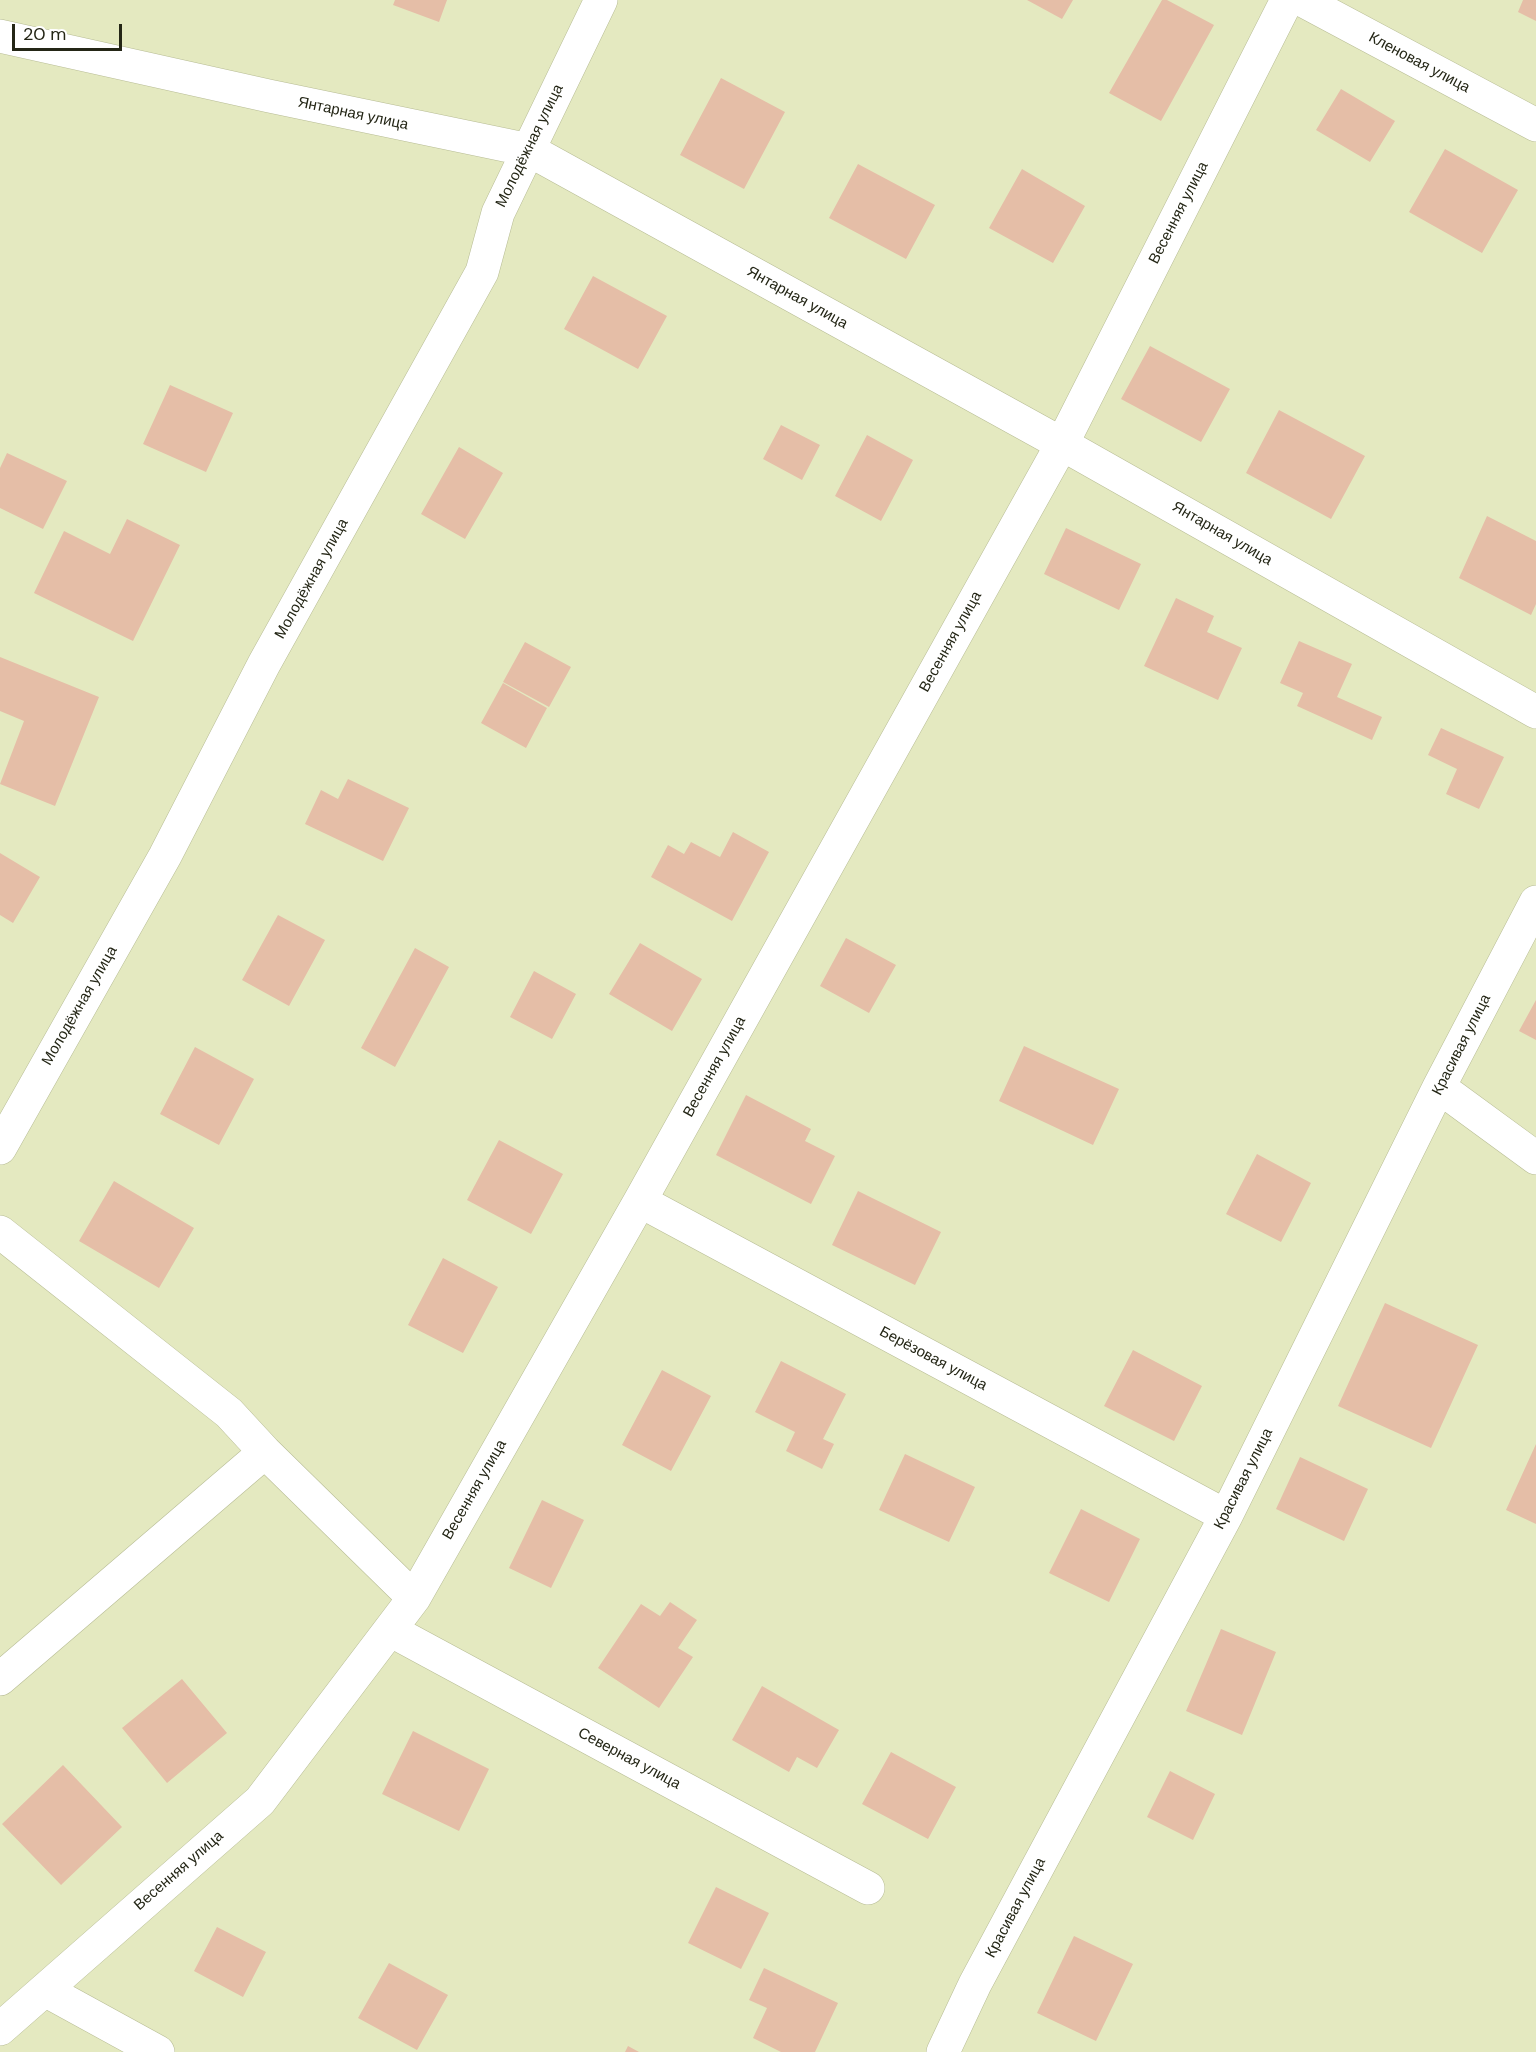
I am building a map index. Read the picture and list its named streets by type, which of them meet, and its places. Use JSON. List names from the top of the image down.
{
  "streets": {
    "street": [
      "Кленовая улица",
      "Янтарная улица",
      "Молодёжная улица",
      "Весенняя улица",
      "Красивая улица",
      "Берёзовая улица",
      "Северная улица"
    ]
  },
  "crossings": [
    ["Янтарная улица", "Молодёжная улица"],
    ["Янтарная улица", "Весенняя улица"],
    ["Весенняя улица", "Берёзовая улица"],
    ["Весенняя улица", "Северная улица"],
    ["Красивая улица", "Берёзовая улица"]
  ],
  "scale_bar": "20 m"
}
